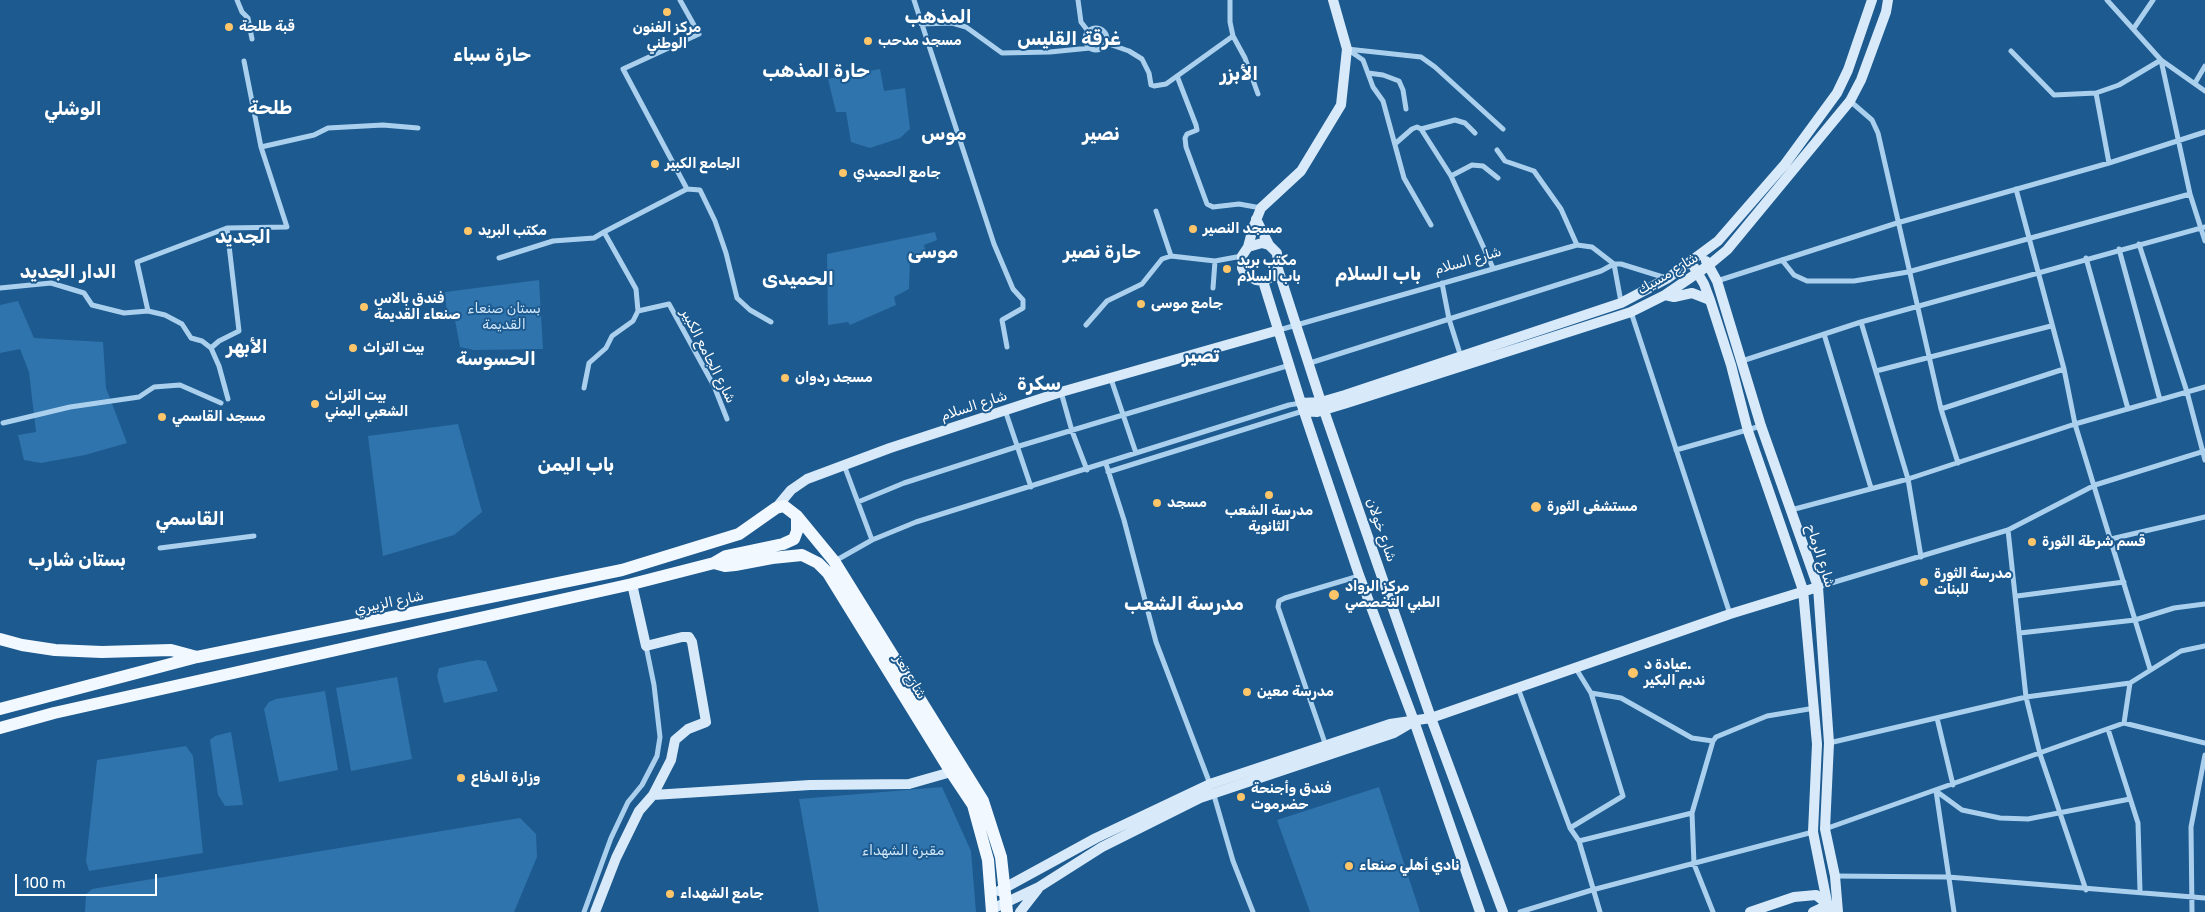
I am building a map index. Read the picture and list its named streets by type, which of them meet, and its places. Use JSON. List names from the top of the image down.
{
  "streets": {
    "main road": ["شارع الزبيري", "شارع تعز"],
    "street": [
      "شارع السلام",
      "شارع مسيك",
      "شارع الجامع الكبير",
      "شارع خولان",
      "شارع الرماح"
    ]
  },
  "crossings": [
    ["شارع السلام", "شارع خولان"],
    ["شارع السلام", "شارع الزبيري"],
    ["شارع مسيك", "شارع خولان"],
    ["شارع مسيك", "شارع الرماح"]
  ],
  "districts": [
    "المذهب",
    "غرقة القليس",
    "حارة سباء",
    "حارة المذهب",
    "الأبزر",
    "طلحة",
    "الوشلي",
    "موس",
    "نصير",
    "الجديد",
    "موسى",
    "حارة نصير",
    "الدار الجديد",
    "باب السلام",
    "الحميدى",
    "الأبهر",
    "تصير",
    "الحسوسة",
    "سكرة",
    "باب اليمن",
    "القاسمي",
    "بستان شارب",
    "مدرسة الشعب"
  ],
  "parks": ["بستان صنعاء القديمة", "مقبرة الشهداء"],
  "places": [
    "مركز الفنون الوطني",
    "قبة طلحة",
    "مسجد مدحب",
    "الجامع الكبير",
    "جامع الحميدي",
    "مسجد النصير",
    "مكتب البريد",
    "مكتب بريد باب السلام",
    "جامع موسى",
    "فندق بالاس صنعاء القديمة",
    "بيت التراث",
    "مسجد ردوان",
    "بيت التراث الشعبي اليمني",
    "مسجد القاسمي",
    "مدرسة الشعب الثانوية",
    "مسجد",
    "مستشفى الثورة",
    "قسم شرطة الثورة",
    "مدرسة الثورة للبنات",
    "مركز الرواد الطبي التخصصي",
    "عيادة د. نديم البكير",
    "مدرسة معين",
    "وزارة الدفاع",
    "فندق وأجنحة حضرموت",
    "نادي أهلي صنعاء",
    "جامع الشهداء"
  ],
  "scale_bar": "100 m"
}
